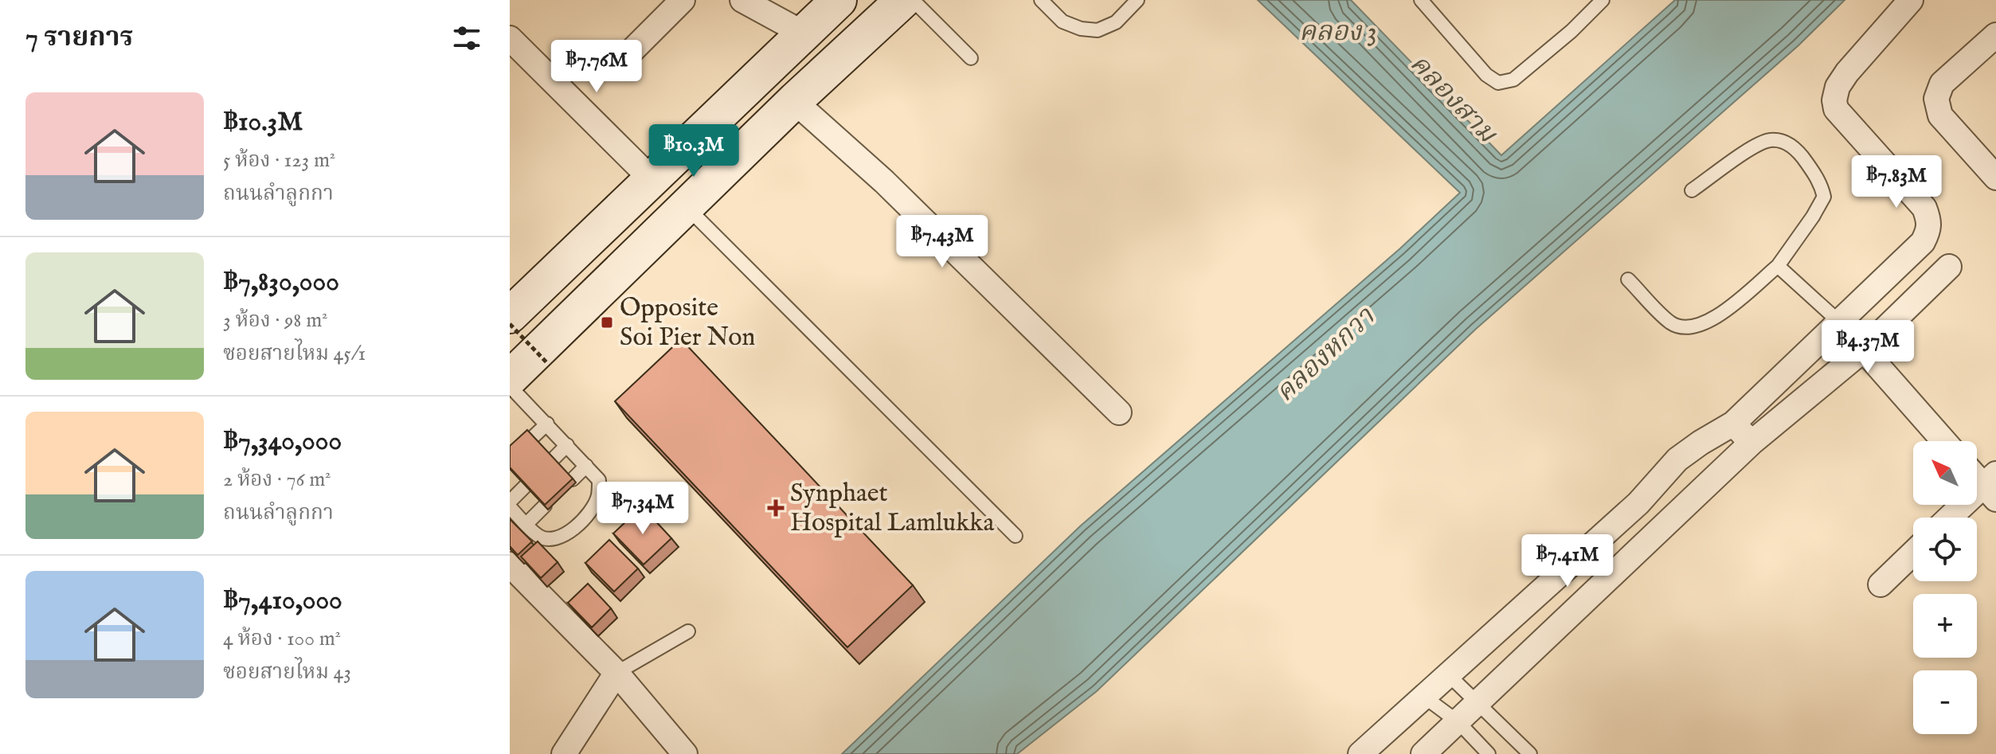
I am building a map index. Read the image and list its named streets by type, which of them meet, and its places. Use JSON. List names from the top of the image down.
{
  "water": ["คลอง 3", "คลองสาม", "คลองหกวา"],
  "places": {
    "transit": ["Opposite Soi Pier Non"],
    "health": ["Synphaet Hospital Lamlukka"]
  },
  "north": "top left",
  "page": {
    "heading": "7 รายการ",
    "price": [
      "฿7.76M",
      "฿10.3M",
      "฿7.83M",
      "฿7.43M",
      "฿4.37M",
      "฿7.34M",
      "฿7.41M"
    ],
    "list": [
      {
        "name": "฿10.3M",
        "note": "5 ห้อง · 123 m² · ถนนลำลูกกา"
      },
      {
        "name": "฿7,830,000",
        "note": "3 ห้อง · 98 m² · ซอยสายไหม 45/1"
      },
      {
        "name": "฿7,340,000",
        "note": "2 ห้อง · 76 m² · ถนนลำลูกกา"
      },
      {
        "name": "฿7,410,000",
        "note": "4 ห้อง · 100 m² · ซอยสายไหม 43"
      }
    ],
    "map_buttons": ["+", "−"]
  }
}
